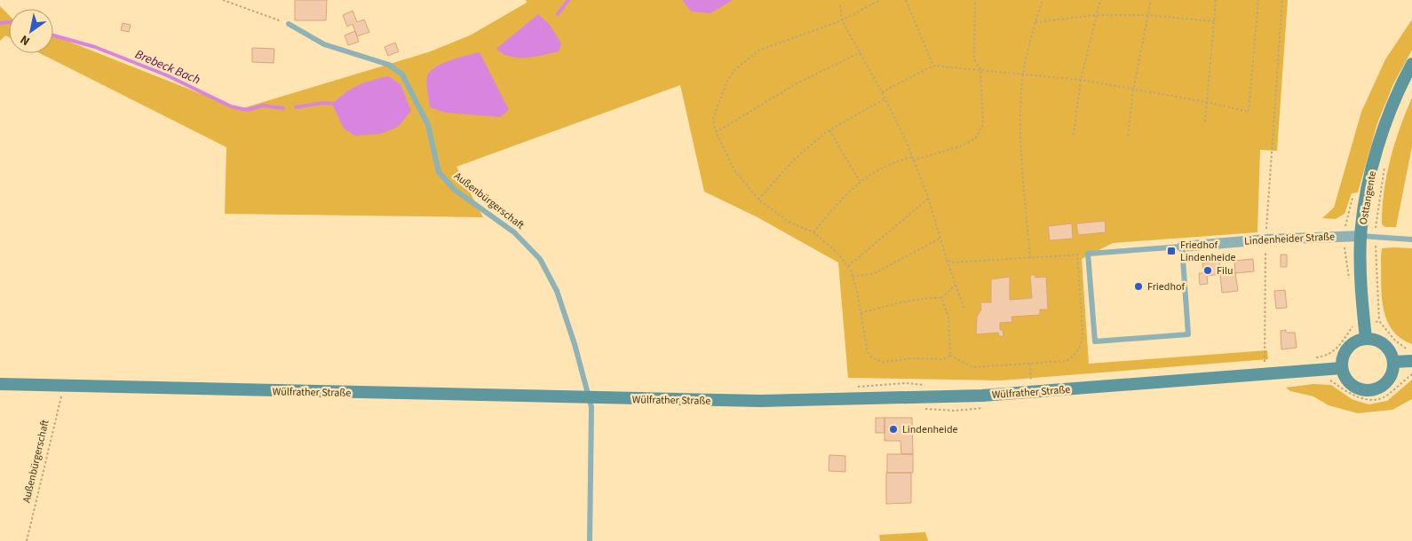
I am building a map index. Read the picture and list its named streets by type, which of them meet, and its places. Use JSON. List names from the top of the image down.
{
  "streets": {
    "main road": ["Osttangente", "Wülfrather Straße"],
    "street": ["Lindenheider Straße"],
    "lane": ["Außenbürgerschaft"]
  },
  "crossings": [
    ["Osttangente", "Lindenheider Straße"],
    ["Osttangente", "Wülfrather Straße"],
    ["Außenbürgerschaft", "Wülfrather Straße"]
  ],
  "water": ["Brebeck Bach"],
  "places": {
    "transit": ["Friedhof Lindenheide"],
    "other": ["Filu", "Friedhof", "Lindenheide"]
  },
  "north": "bottom left"
}
